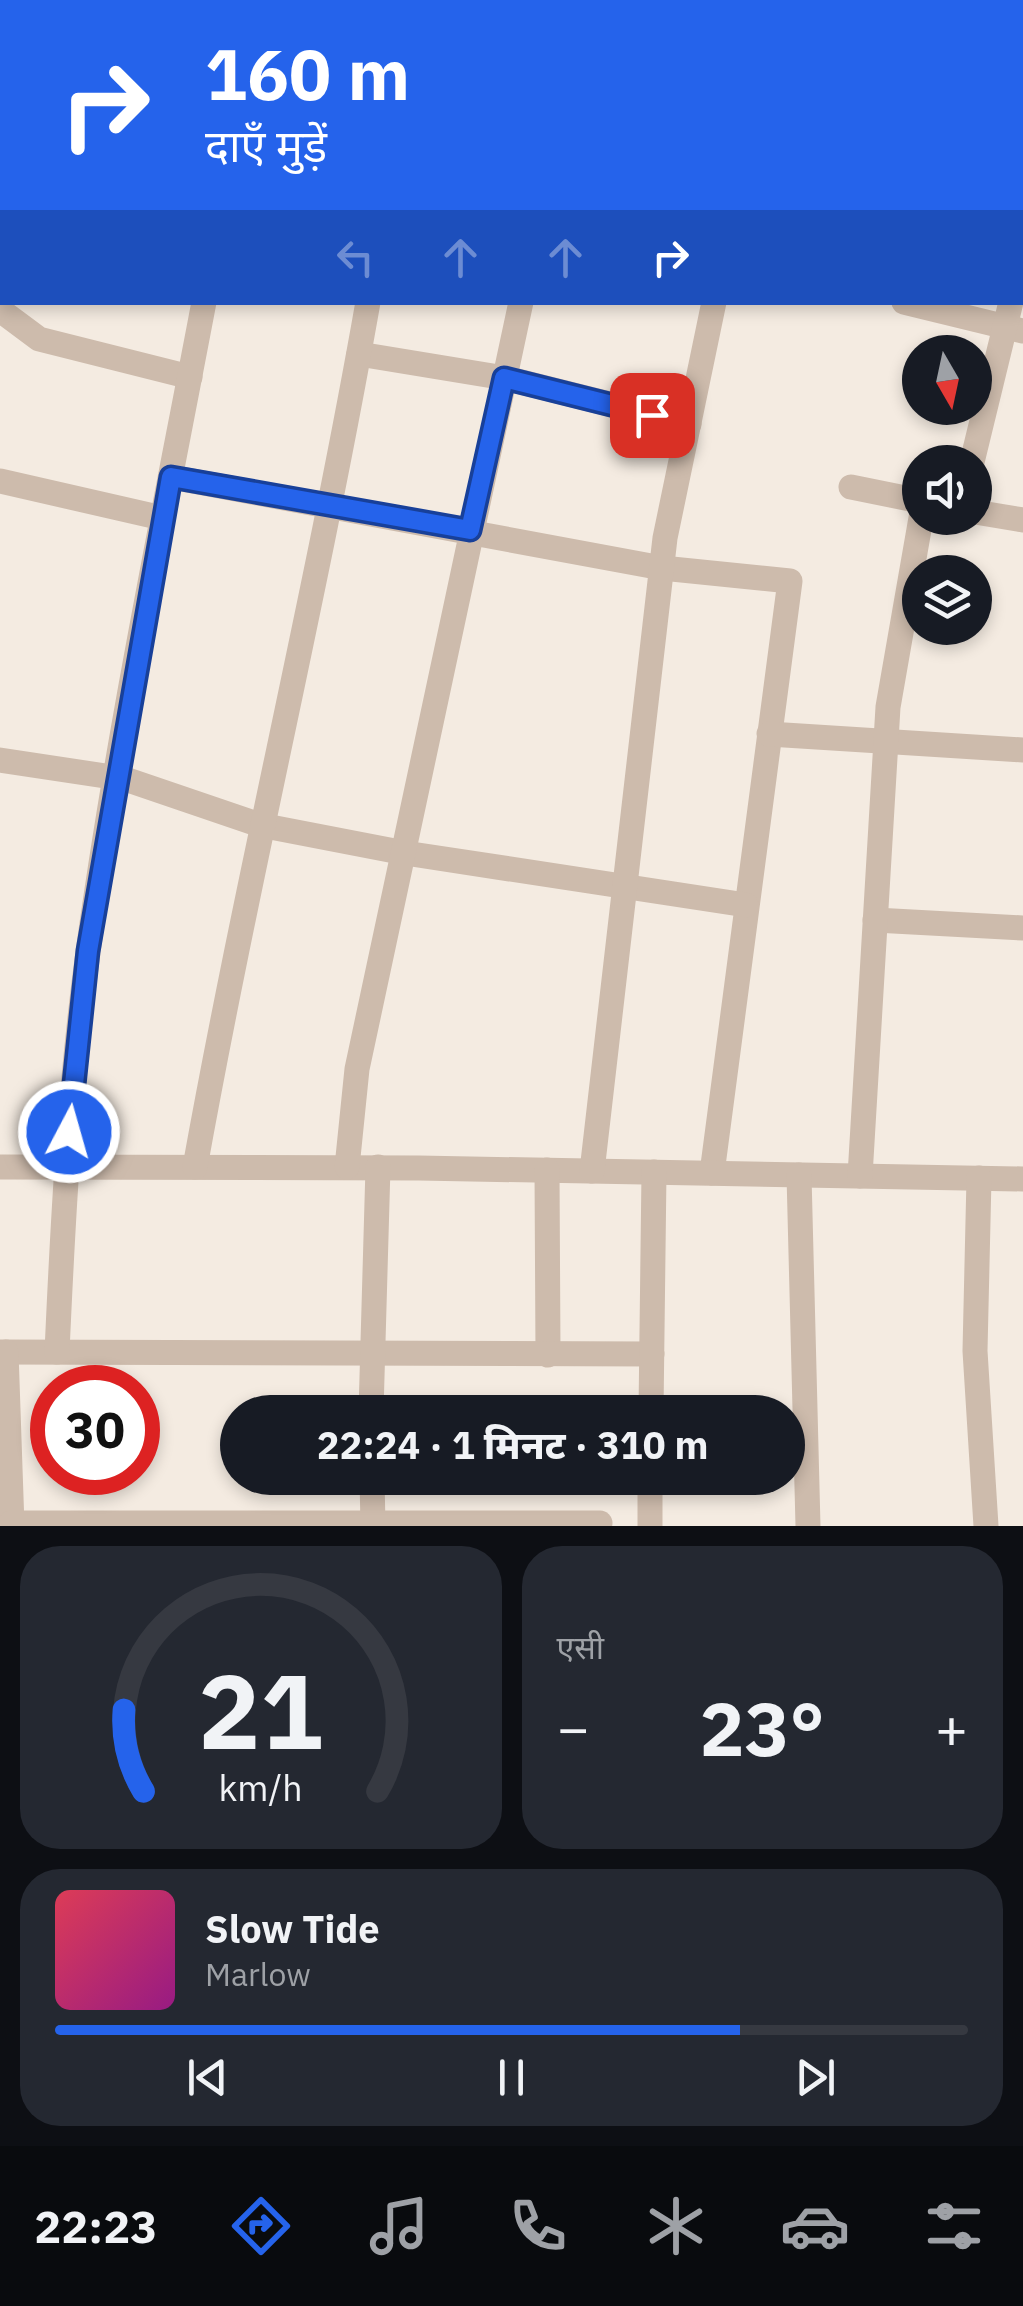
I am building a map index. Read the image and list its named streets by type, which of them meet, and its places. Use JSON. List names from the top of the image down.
{
  "north": "bottom",
  "page": {
    "turn": ["160 m", "दाएँ मुड़ें"],
    "limit": "30",
    "trip": "22:24 · 1 मिनट · 310 m",
    "tile": "एसी",
    "heat": ["−", "23°", "+"],
    "song": ["Slow Tide", "Marlow"],
    "tabs": "22:23",
    "gauge": ["21", "km/h"]
  }
}
